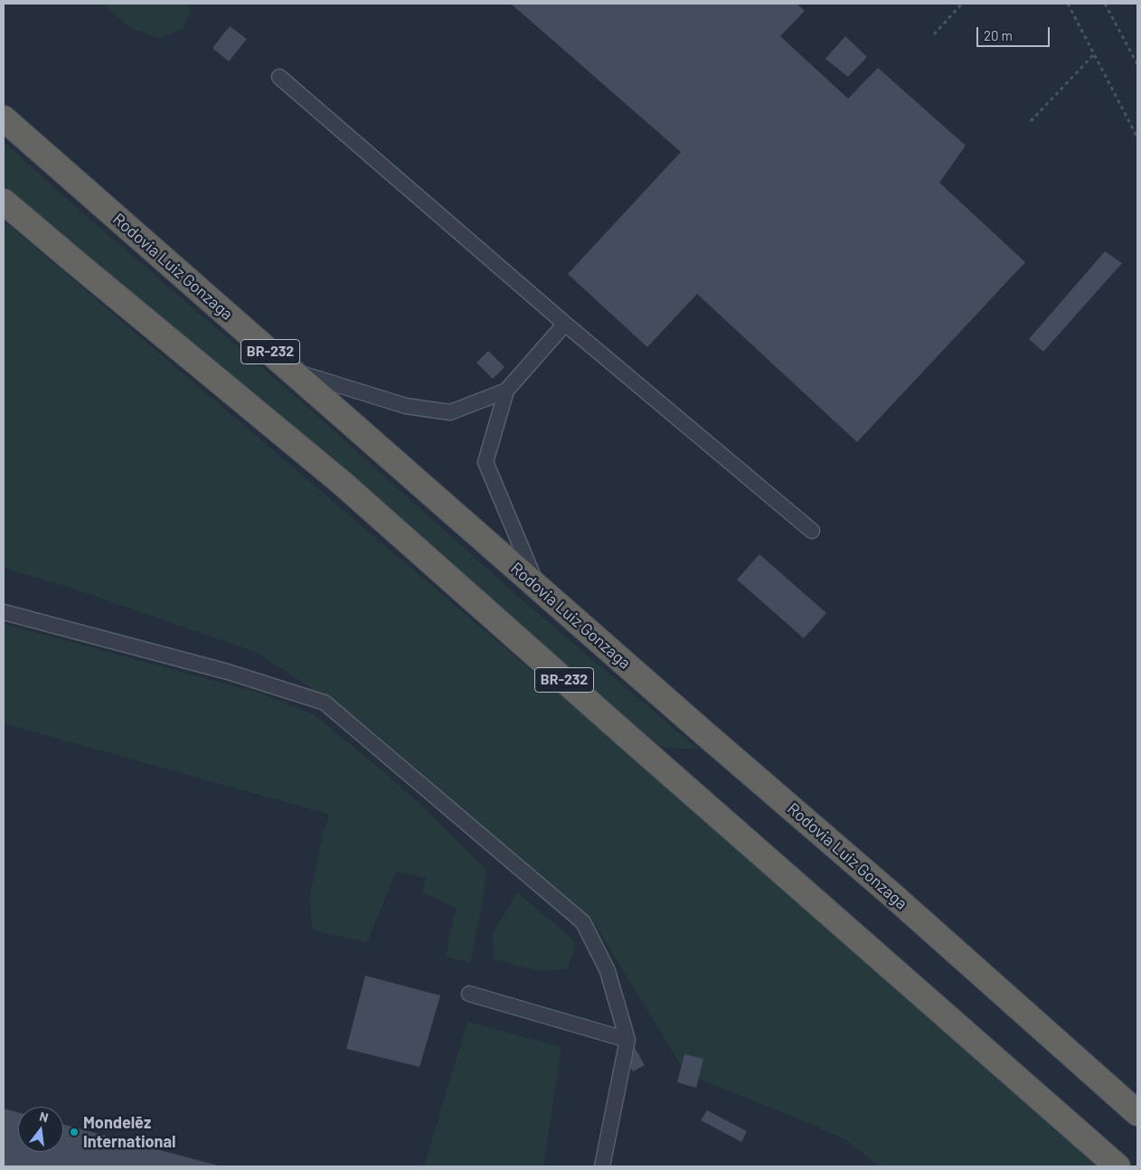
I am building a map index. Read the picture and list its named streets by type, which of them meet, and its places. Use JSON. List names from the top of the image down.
{
  "streets": {
    "highway": ["Rodovia Luiz Gonzaga", "BR-232"]
  },
  "places": ["Mondelēz International"],
  "scale_bar": "20 m",
  "north": "top"
}
